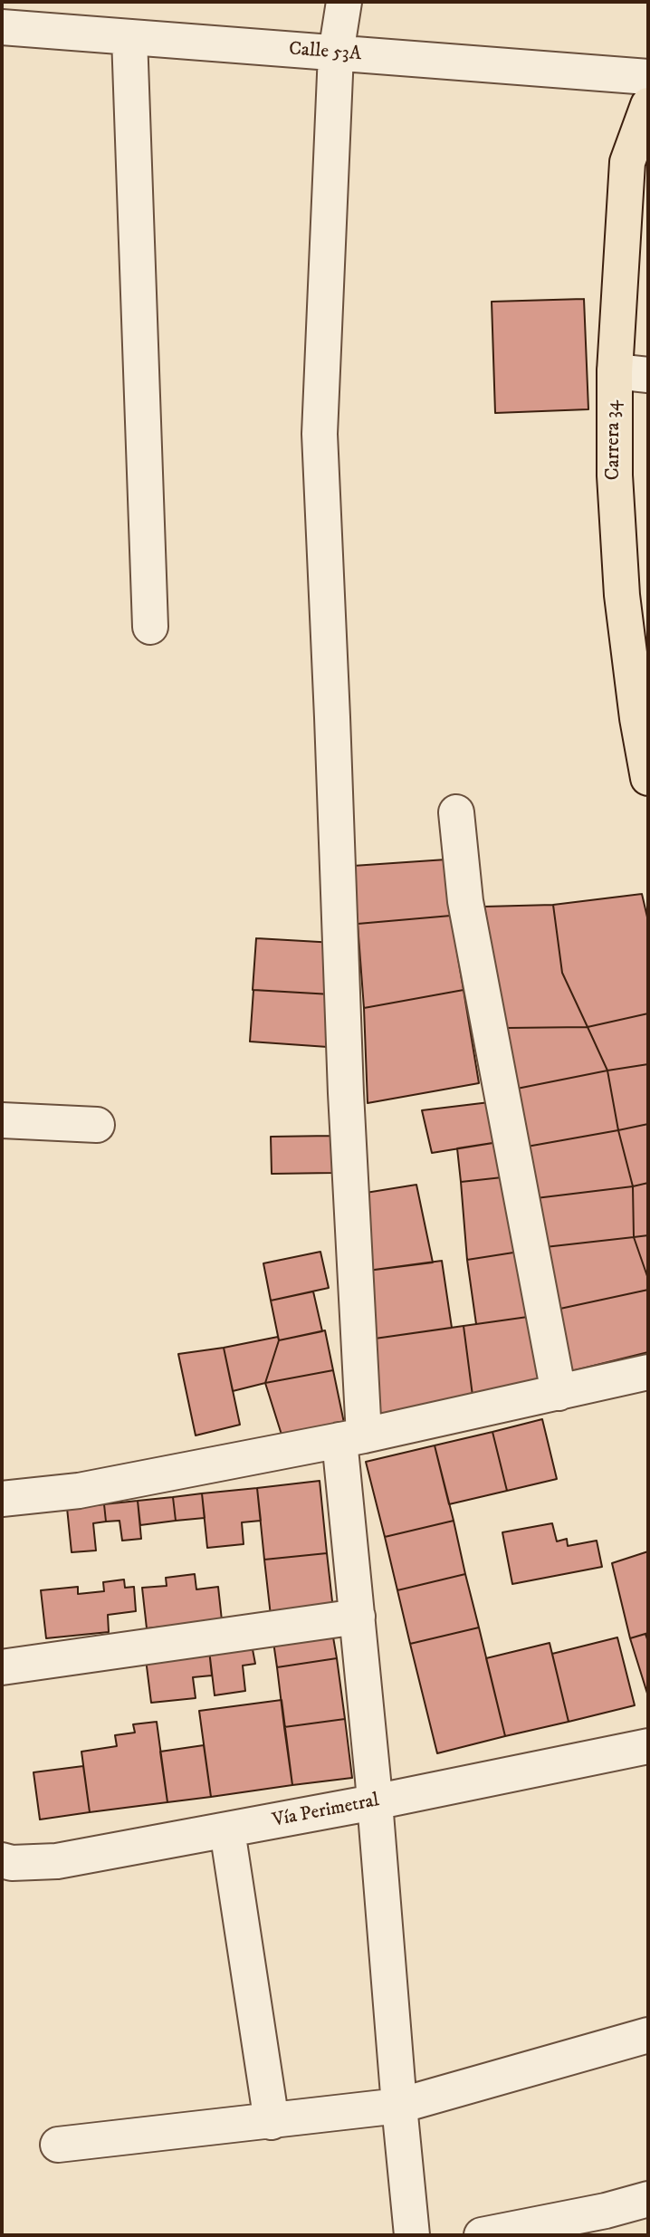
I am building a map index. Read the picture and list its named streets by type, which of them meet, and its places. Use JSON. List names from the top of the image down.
{
  "streets": {
    "main road": ["Carrera 34"],
    "street": ["Calle 53A", "Vía Perimetral"]
  }
}
